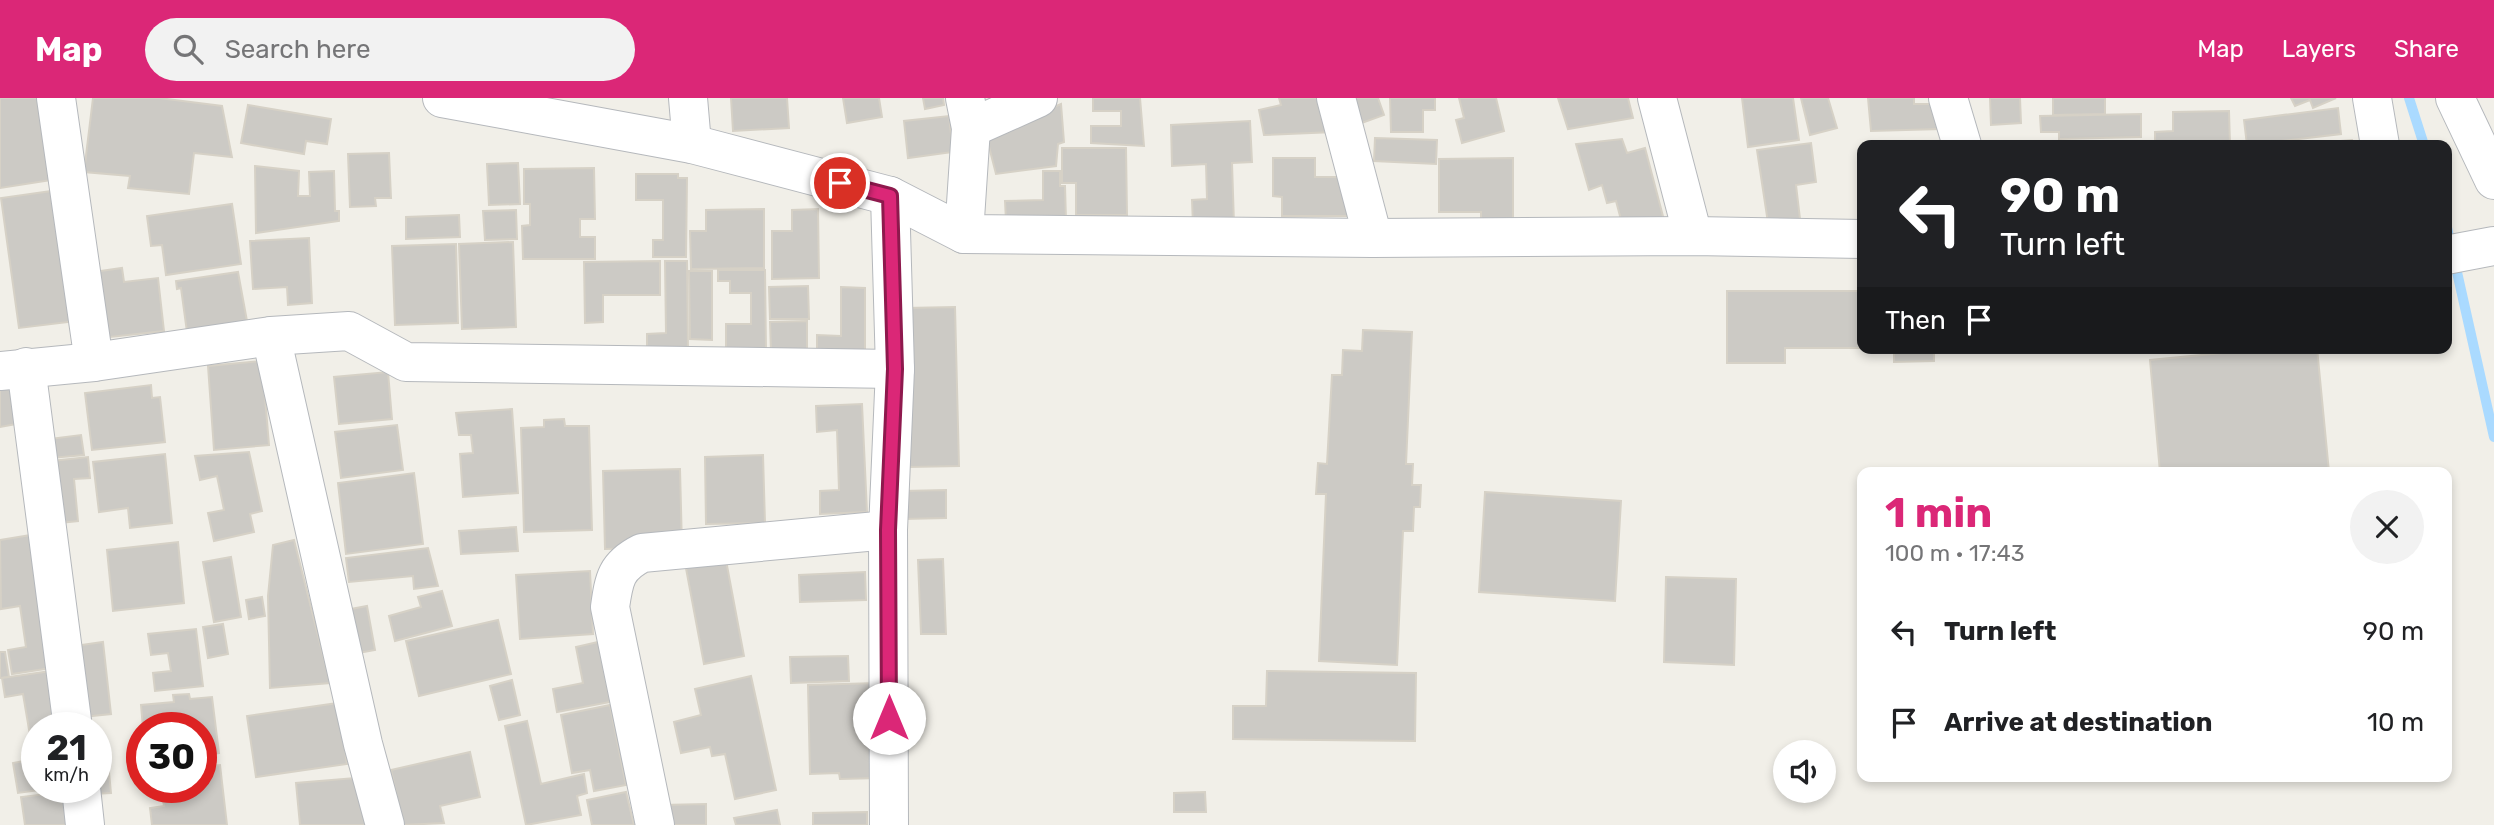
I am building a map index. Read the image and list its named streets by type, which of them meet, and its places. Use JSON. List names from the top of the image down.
{
  "page": {
    "header": "Map",
    "search": "Search here",
    "nav": ["Map", "Layers", "Share"],
    "turn": ["90 m", "Turn left"],
    "then": "Then",
    "heading": ["1 min", "100 m · 17:43"],
    "list": [
      {
        "name": "Turn left",
        "value": "90 m"
      },
      {
        "name": "Arrive at destination",
        "value": "10 m"
      }
    ],
    "speed": "21 km/h",
    "limit": "30"
  }
}
